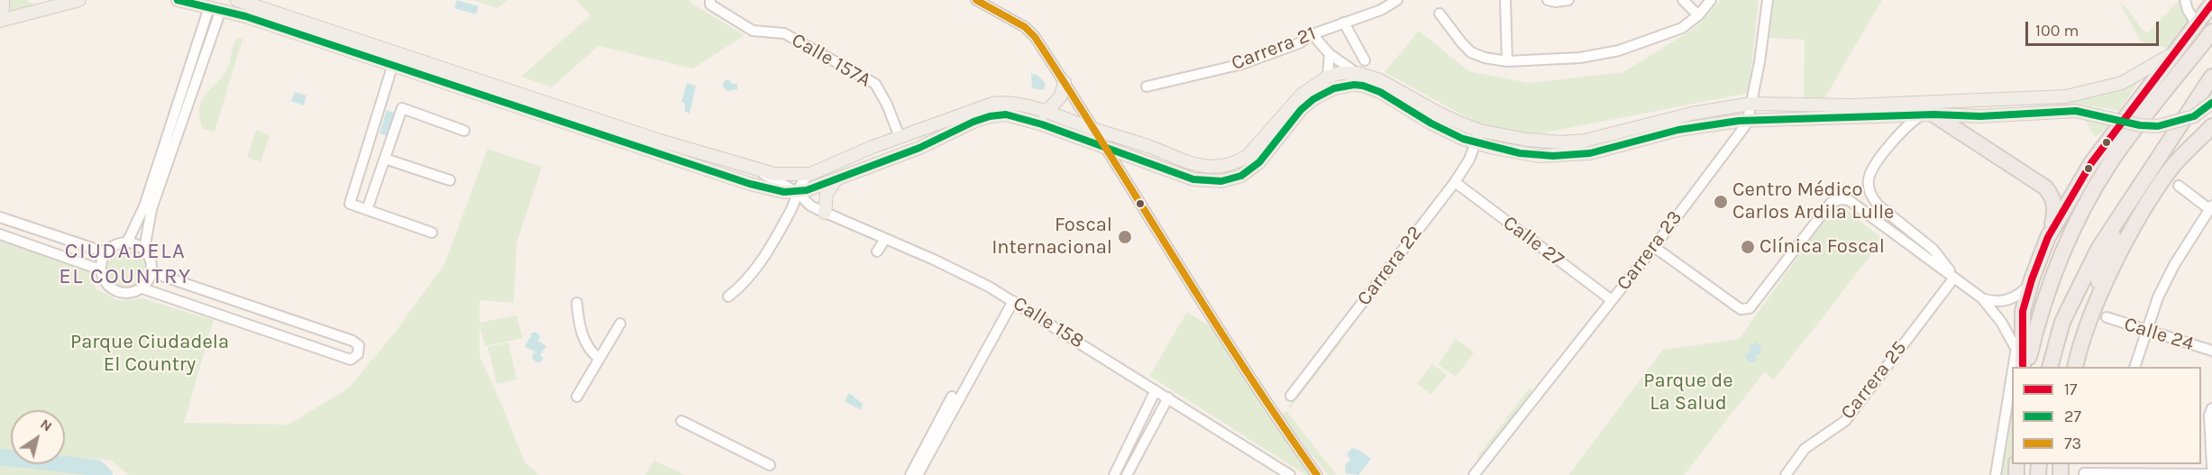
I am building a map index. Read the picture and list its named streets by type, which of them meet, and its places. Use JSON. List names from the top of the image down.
{
  "streets": {
    "street": [
      "Carrera 21",
      "Calle 157A",
      "Calle 27",
      "Carrera 23",
      "Carrera 22",
      "Calle 158",
      "Calle 24",
      "Carrera 25"
    ]
  },
  "crossings": [
    ["Calle 27", "Carrera 23"],
    ["Calle 27", "Carrera 22"]
  ],
  "districts": ["CIUDADELA EL COUNTRY"],
  "parks": ["Parque Ciudadela El Country", "Parque de La Salud"],
  "places": ["Centro Médico Carlos Ardila Lulle", "Foscal Internacional", "Clínica Foscal"],
  "lines": ["transit line 27", "transit line 73", "transit line 17"],
  "legend": ["17", "27", "73"],
  "scale_bar": "100 m",
  "north": "top right"
}
